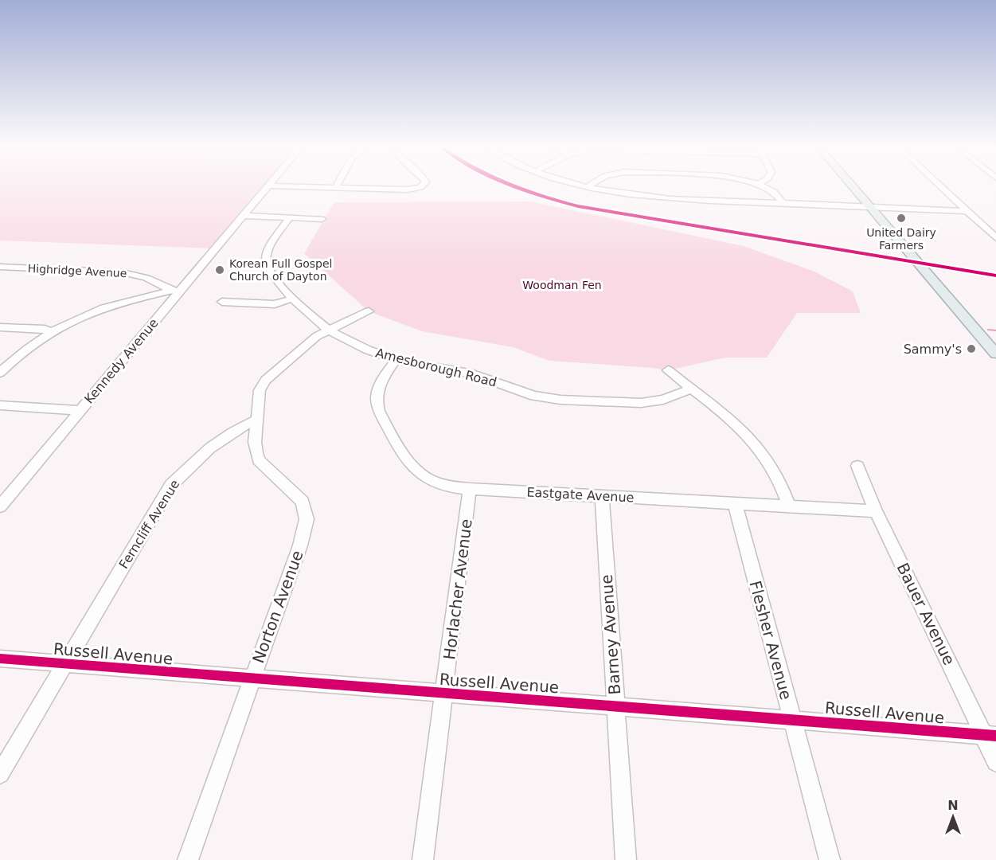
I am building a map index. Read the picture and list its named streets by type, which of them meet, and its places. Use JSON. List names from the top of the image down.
{
  "streets": {
    "street": [
      "Highridge Avenue",
      "Kennedy Avenue",
      "Amesborough Road",
      "Eastgate Avenue",
      "Ferncliff Avenue",
      "Horlacher Avenue",
      "Norton Avenue",
      "Bauer Avenue",
      "Barney Avenue",
      "Flesher Avenue",
      "Russell Avenue"
    ]
  },
  "crossings": [
    ["Highridge Avenue", "Kennedy Avenue"],
    ["Amesborough Road", "Eastgate Avenue"],
    ["Eastgate Avenue", "Horlacher Avenue"],
    ["Eastgate Avenue", "Bauer Avenue"],
    ["Eastgate Avenue", "Barney Avenue"],
    ["Eastgate Avenue", "Flesher Avenue"],
    ["Ferncliff Avenue", "Norton Avenue"],
    ["Ferncliff Avenue", "Russell Avenue"],
    ["Horlacher Avenue", "Russell Avenue"],
    ["Norton Avenue", "Russell Avenue"],
    ["Bauer Avenue", "Russell Avenue"],
    ["Barney Avenue", "Russell Avenue"],
    ["Flesher Avenue", "Russell Avenue"]
  ],
  "parks": ["Woodman Fen"],
  "places": ["United Dairy Farmers", "Korean Full Gospel Church of Dayton", "Sammy's"],
  "north": "top"
}
